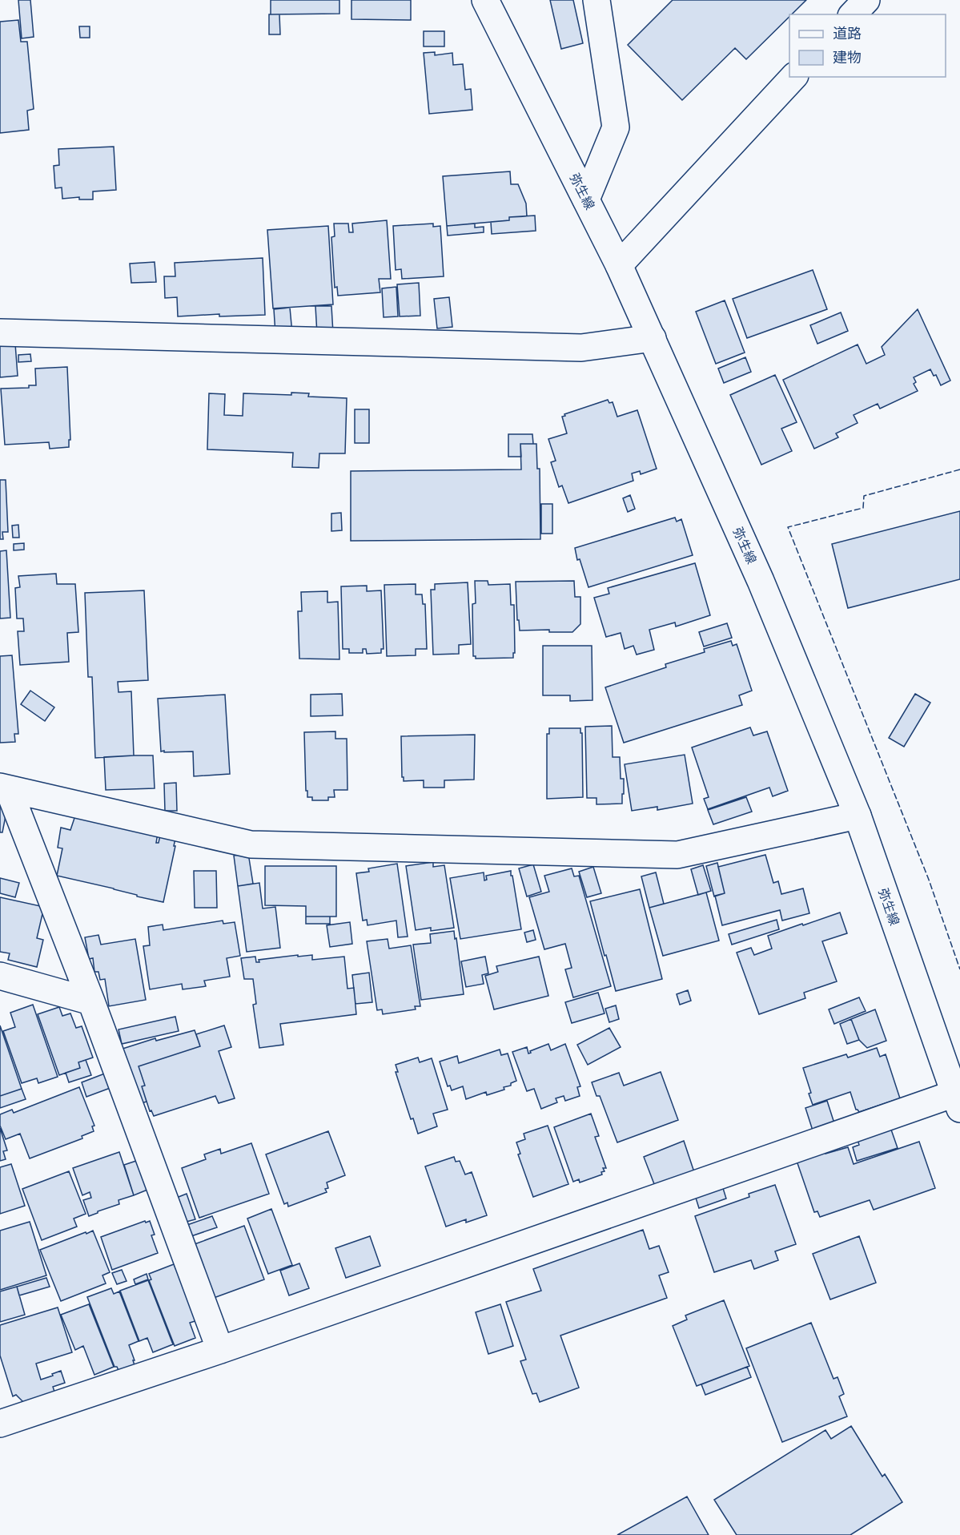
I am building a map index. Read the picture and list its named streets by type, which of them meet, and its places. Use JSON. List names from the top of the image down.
{
  "streets": {
    "street": ["弥生線"]
  },
  "legend": ["道路", "建物"]
}
